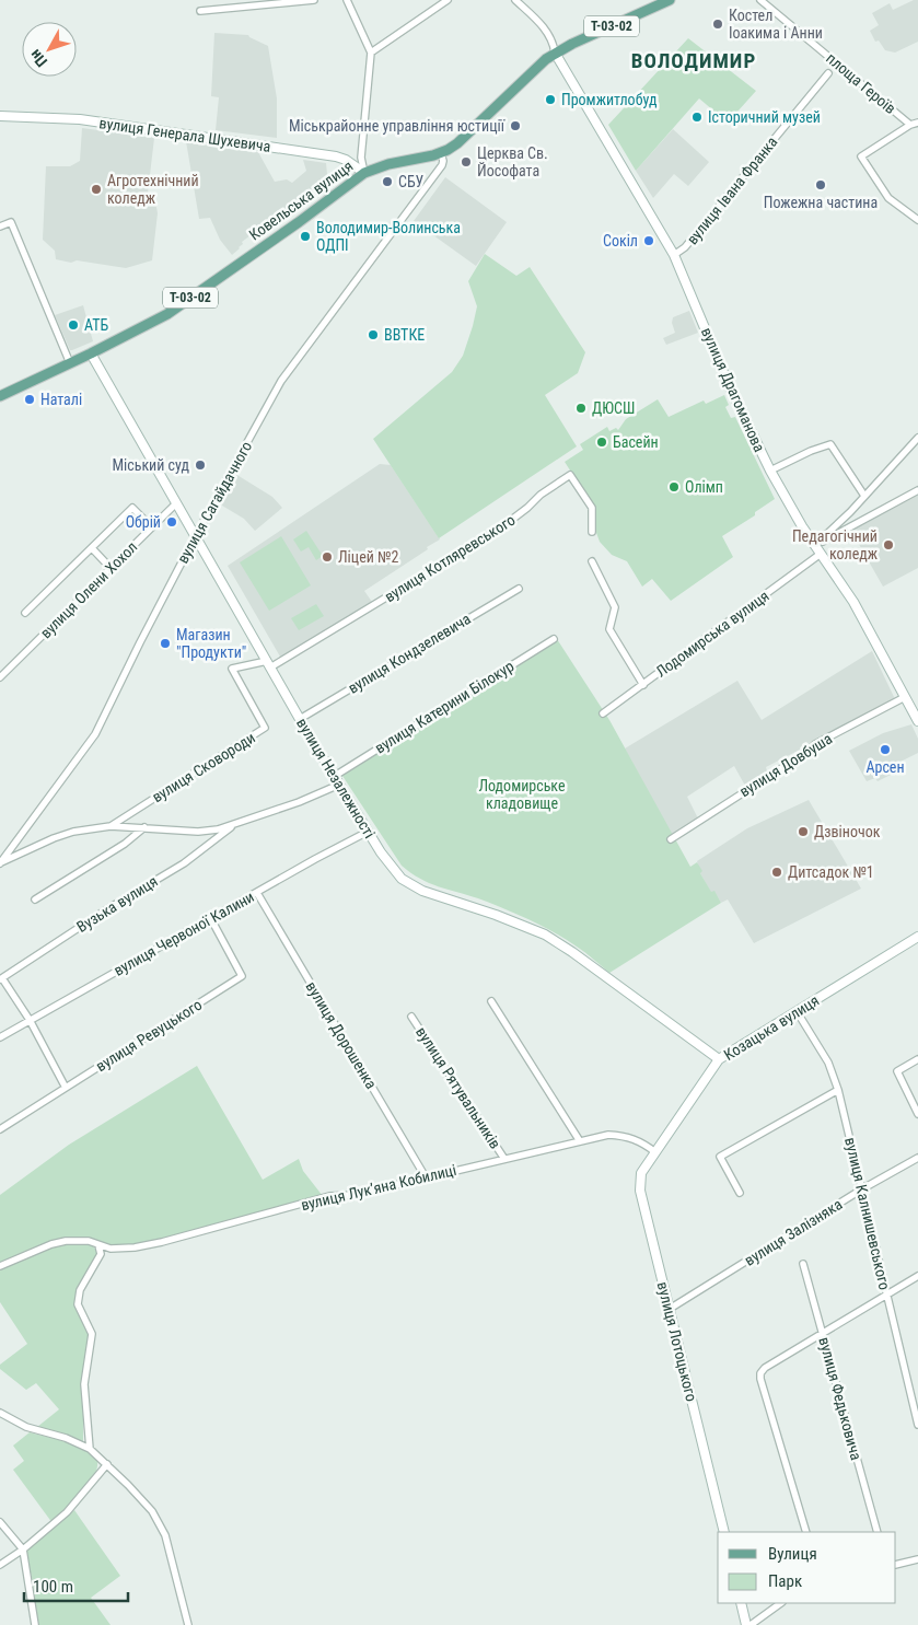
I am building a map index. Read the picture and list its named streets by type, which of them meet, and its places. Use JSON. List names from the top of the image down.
{
  "streets": {
    "main road": ["Т-03-02", "Ковельська вулиця"],
    "street": [
      "площа Героїв",
      "вулиця Генерала Шухевича",
      "вулиця Івана Франка",
      "вулиця Драгоманова",
      "вулиця Сагайдачного",
      "вулиця Котляревського",
      "вулиця Олени Хохол",
      "Лодомирська вулиця",
      "вулиця Кондзелевича",
      "вулиця Катерини Білокур",
      "вулиця Довбуша",
      "вулиця Сковороди",
      "вулиця Незалежності",
      "Вузька вулиця",
      "вулиця Червоної Калини",
      "Козацька вулиця",
      "вулиця Ревуцького",
      "вулиця Дорошенка",
      "вулиця Рятувальників",
      "вулиця Лукʼяна Кобилиці",
      "вулиця Калнишевського",
      "вулиця Залізняка",
      "вулиця Лотоцького",
      "вулиця Федьковича"
    ]
  },
  "crossings": [
    ["вулиця Генерала Шухевича", "Ковельська вулиця"],
    ["вулиця Івана Франка", "вулиця Драгоманова"],
    ["Ковельська вулиця", "вулиця Драгоманова"],
    ["Ковельська вулиця", "вулиця Сагайдачного"],
    ["Ковельська вулиця", "вулиця Незалежності"],
    ["вулиця Драгоманова", "Лодомирська вулиця"],
    ["вулиця Драгоманова", "вулиця Довбуша"],
    ["вулиця Сагайдачного", "вулиця Незалежності"],
    ["вулиця Котляревського", "вулиця Сковороди"],
    ["вулиця Котляревського", "вулиця Незалежності"],
    ["вулиця Олени Хохол", "вулиця Незалежності"],
    ["вулиця Кондзелевича", "вулиця Незалежності"],
    ["вулиця Катерини Білокур", "вулиця Незалежності"],
    ["вулиця Сковороди", "вулиця Незалежності"],
    ["вулиця Незалежності", "вулиця Червоної Калини"],
    ["вулиця Незалежності", "Козацька вулиця"],
    ["вулиця Червоної Калини", "вулиця Ревуцького"],
    ["вулиця Червоної Калини", "вулиця Дорошенка"],
    ["Козацька вулиця", "вулиця Лукʼяна Кобилиці"],
    ["Козацька вулиця", "вулиця Калнишевського"],
    ["Козацька вулиця", "вулиця Лотоцького"],
    ["вулиця Дорошенка", "вулиця Лукʼяна Кобилиці"],
    ["вулиця Рятувальників", "вулиця Лукʼяна Кобилиці"],
    ["вулиця Лукʼяна Кобилиці", "вулиця Лотоцького"],
    ["вулиця Калнишевського", "вулиця Залізняка"],
    ["вулиця Залізняка", "вулиця Лотоцького"]
  ],
  "districts": ["ВОЛОДИМИР"],
  "parks": ["Лодомирське кладовище"],
  "places": [
    "Костел Іоакима і Анни",
    "Промжитлобуд",
    "Історичний музей",
    "Міськрайонне управління юстиції",
    "Церква Св. Йософата",
    "СБУ",
    "Пожежна частина",
    "Агротехнічний коледж",
    "Володимир-Волинська ОДПІ",
    "Сокіл",
    "АТБ",
    "ВВТКЕ",
    "Наталі",
    "ДЮСШ",
    "Басейн",
    "Міський суд",
    "Олімп",
    "Обрій",
    "Педагогічний коледж",
    "Ліцей №2",
    "Магазин \"Продукти\"",
    "Арсен",
    "Дзвіночок",
    "Дитсадок №1"
  ],
  "legend": ["Вулиця", "Парк"],
  "scale_bar": "100 m",
  "north": "bottom left"
}
